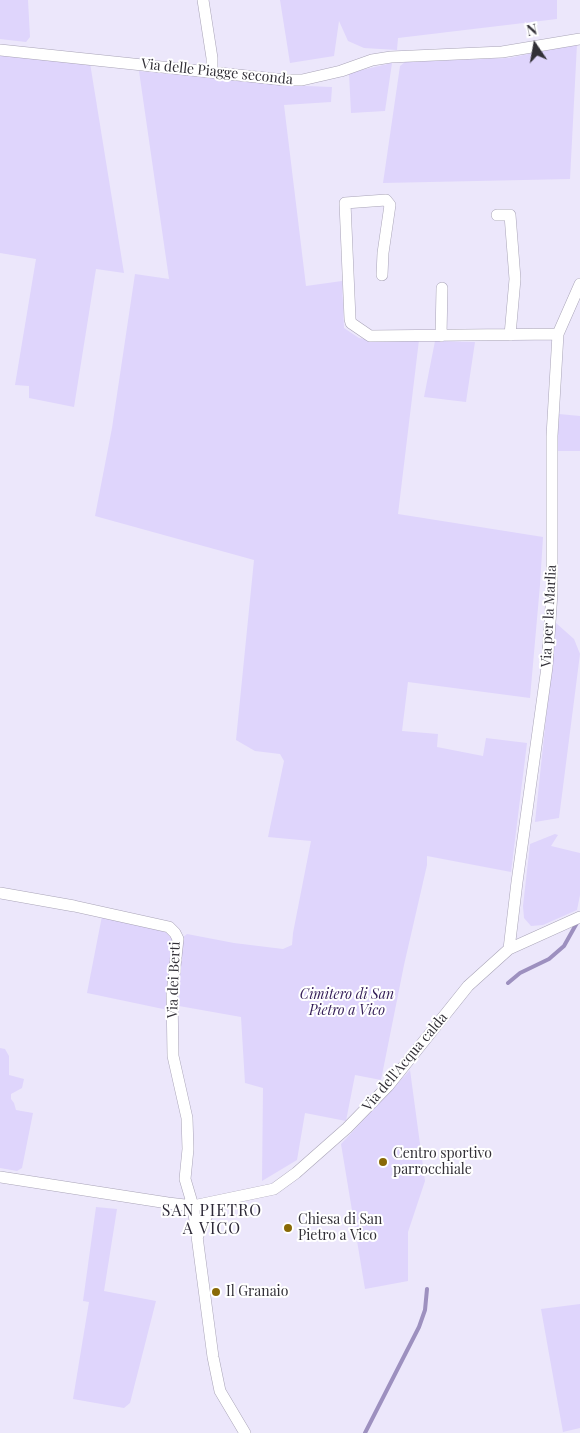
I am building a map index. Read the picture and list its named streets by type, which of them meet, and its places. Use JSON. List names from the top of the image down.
{
  "streets": {
    "street": [
      "Via delle Piagge seconda",
      "Via per la Marlia",
      "Via dei Berti",
      "Via dell'Acqua calda"
    ]
  },
  "crossings": [
    ["Via per la Marlia", "Via dell'Acqua calda"],
    ["Via dei Berti", "Via dell'Acqua calda"]
  ],
  "districts": ["SAN PIETRO A VICO"],
  "parks": ["Cimitero di San Pietro a Vico"],
  "places": ["Centro sportivo parrocchiale", "Chiesa di San Pietro a Vico", "Il Granaio"],
  "north": "top"
}
